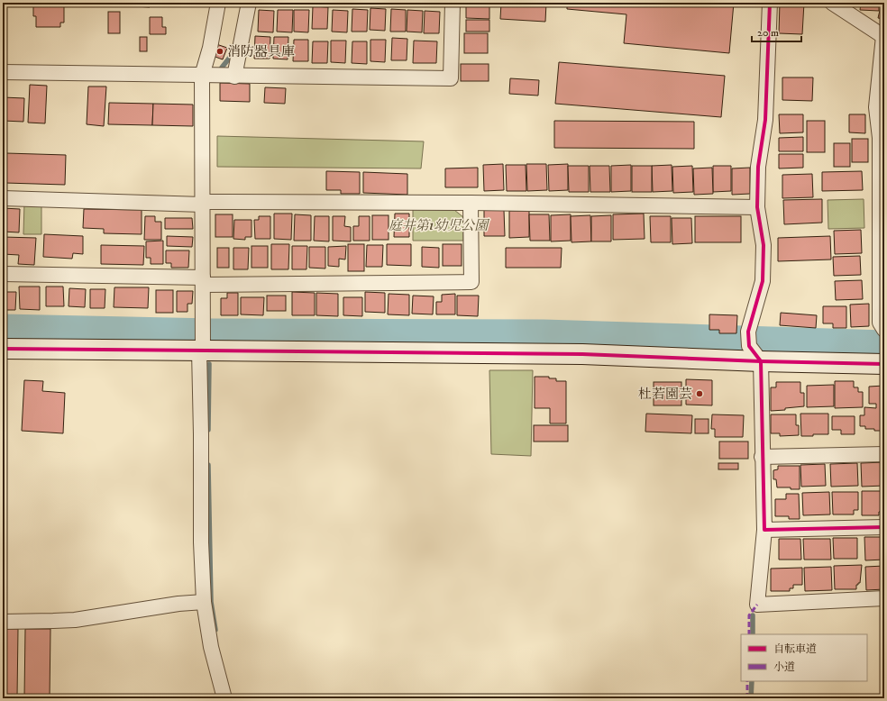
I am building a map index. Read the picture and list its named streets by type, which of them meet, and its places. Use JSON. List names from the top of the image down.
{
  "parks": ["庭井第1幼児公園"],
  "places": ["消防器具庫", "杜若園芸"],
  "legend": ["自転車道", "小道"],
  "scale_bar": "20 m"
}
